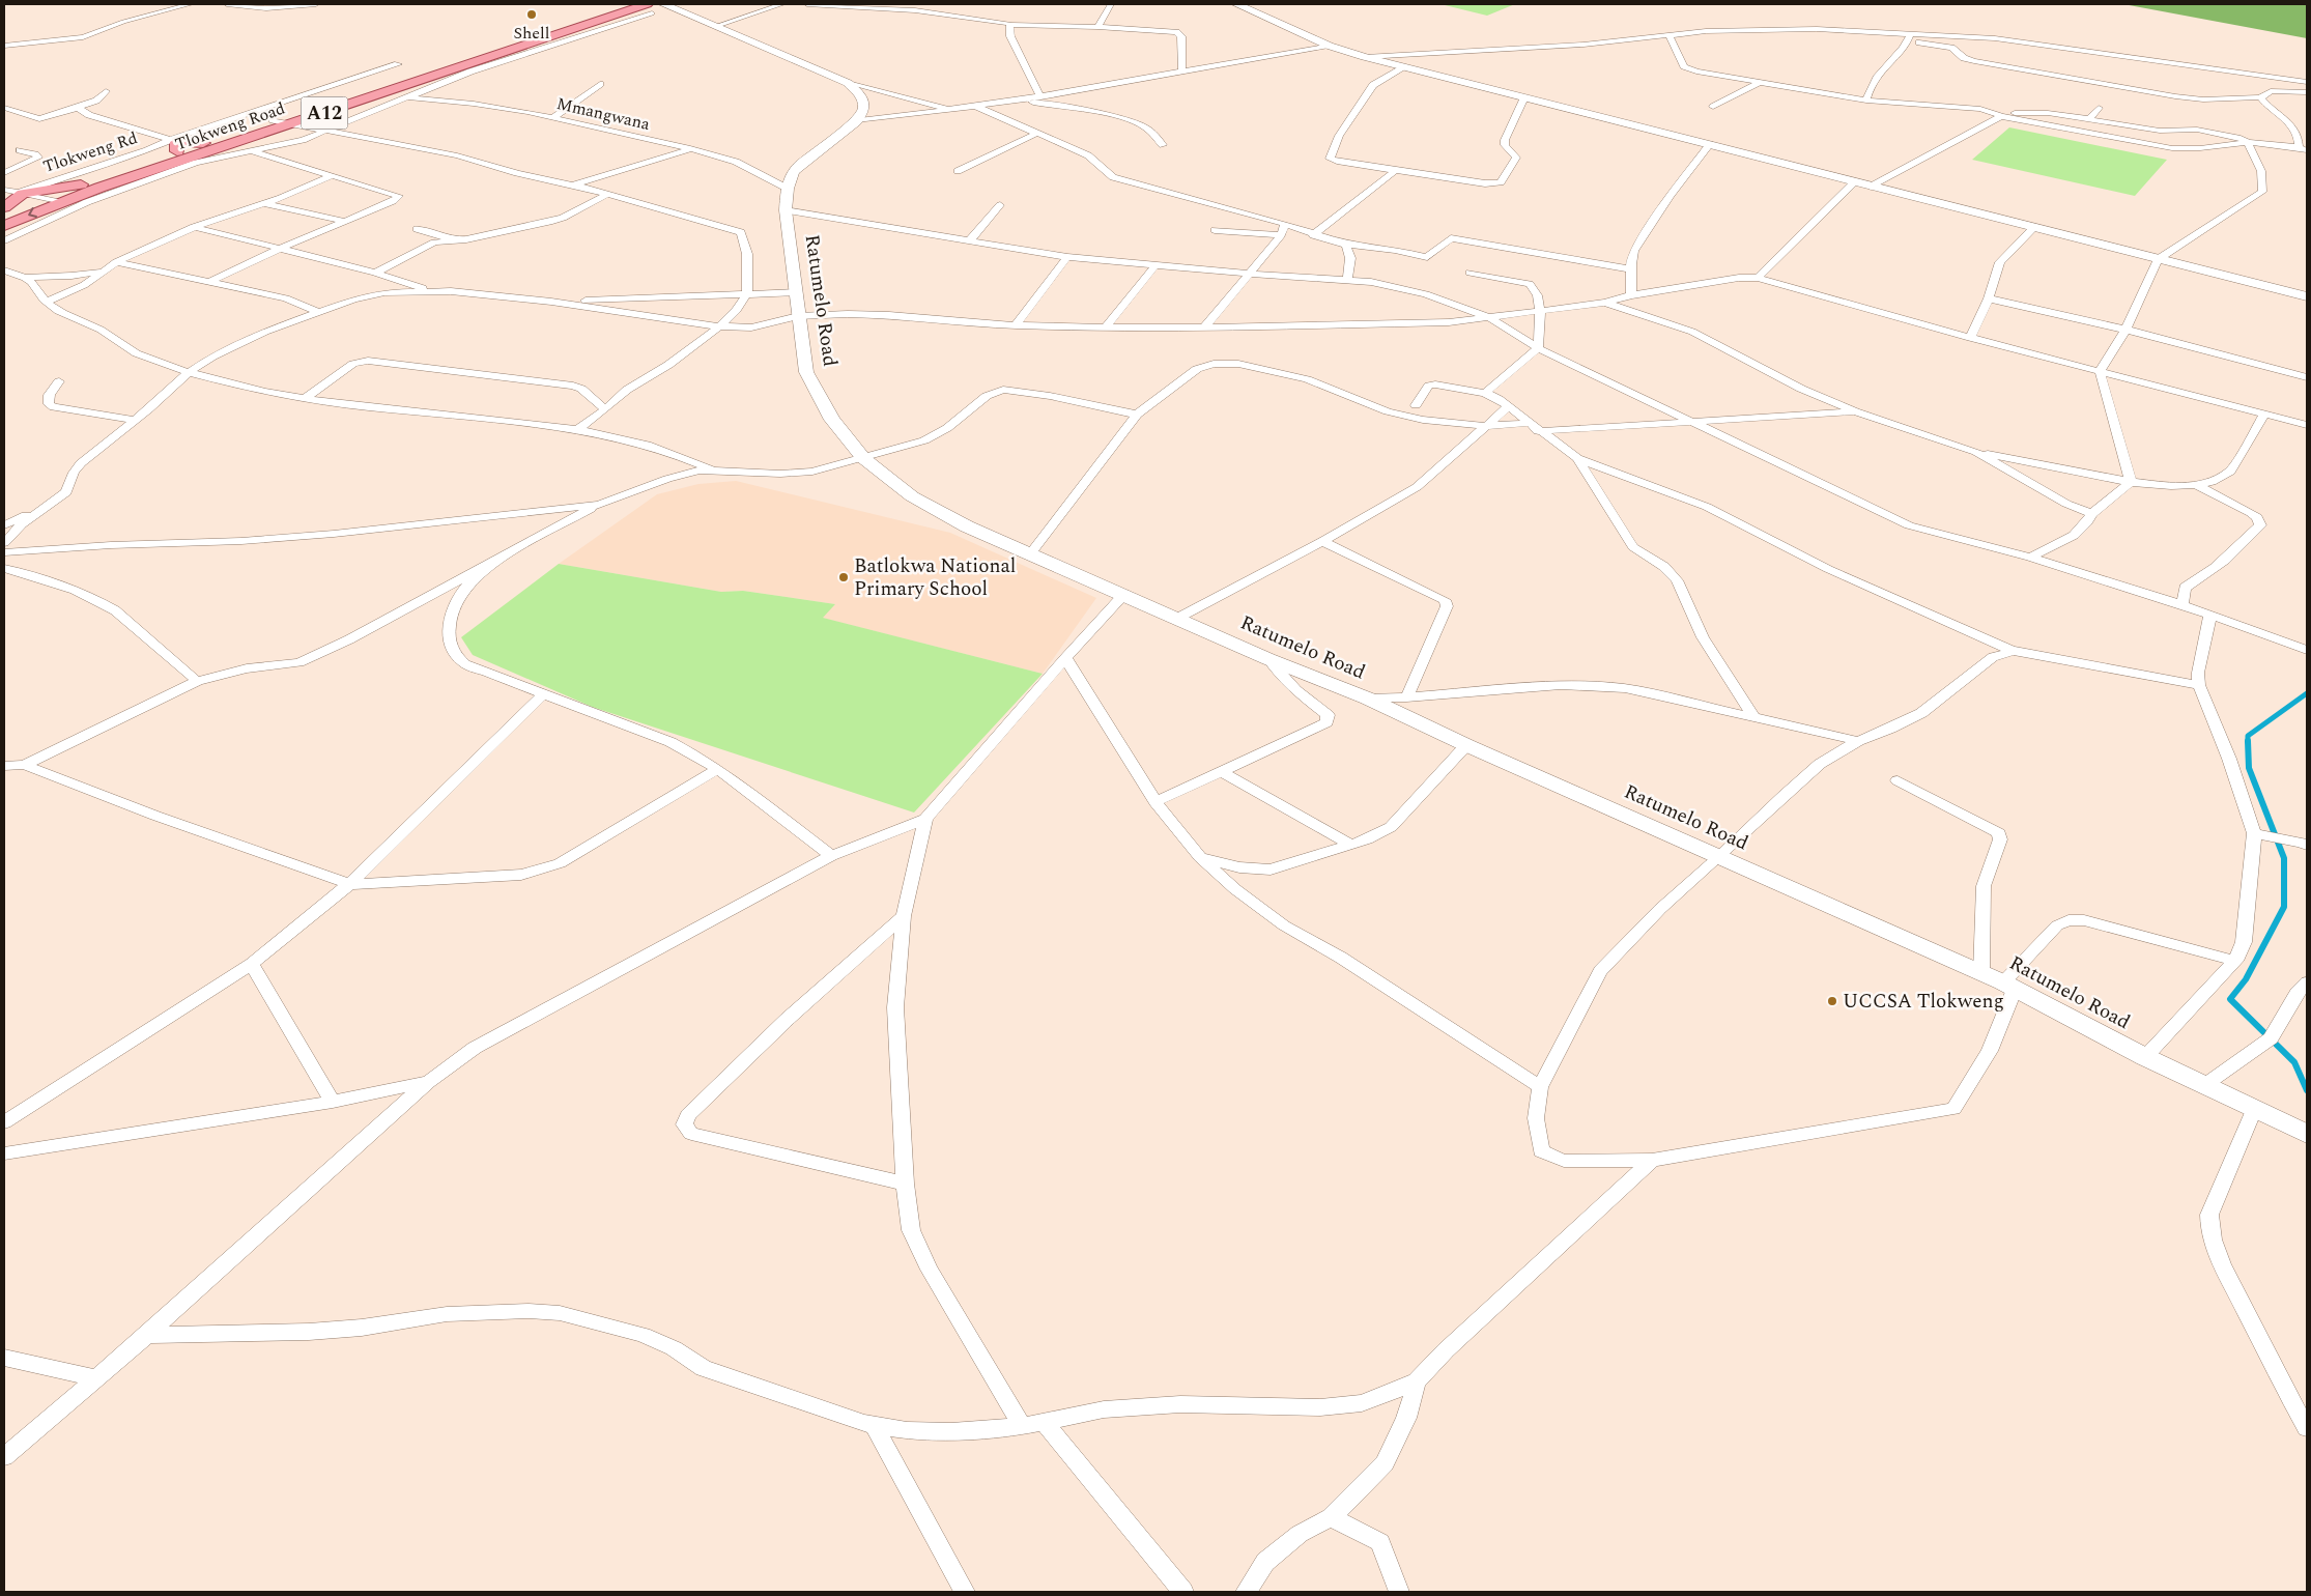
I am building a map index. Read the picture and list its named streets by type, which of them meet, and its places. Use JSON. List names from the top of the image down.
{
  "streets": {
    "main road": ["A12", "Tlokweng Road"],
    "street": ["Mmangwana", "Tlokweng Rd", "Ratumelo Road"]
  },
  "crossings": [
    ["Mmangwana", "Ratumelo Road"],
    ["Tlokweng Road", "Tlokweng Rd"]
  ],
  "places": ["Shell", "Batlokwa National Primary School", "UCCSA Tlokweng"]
}
